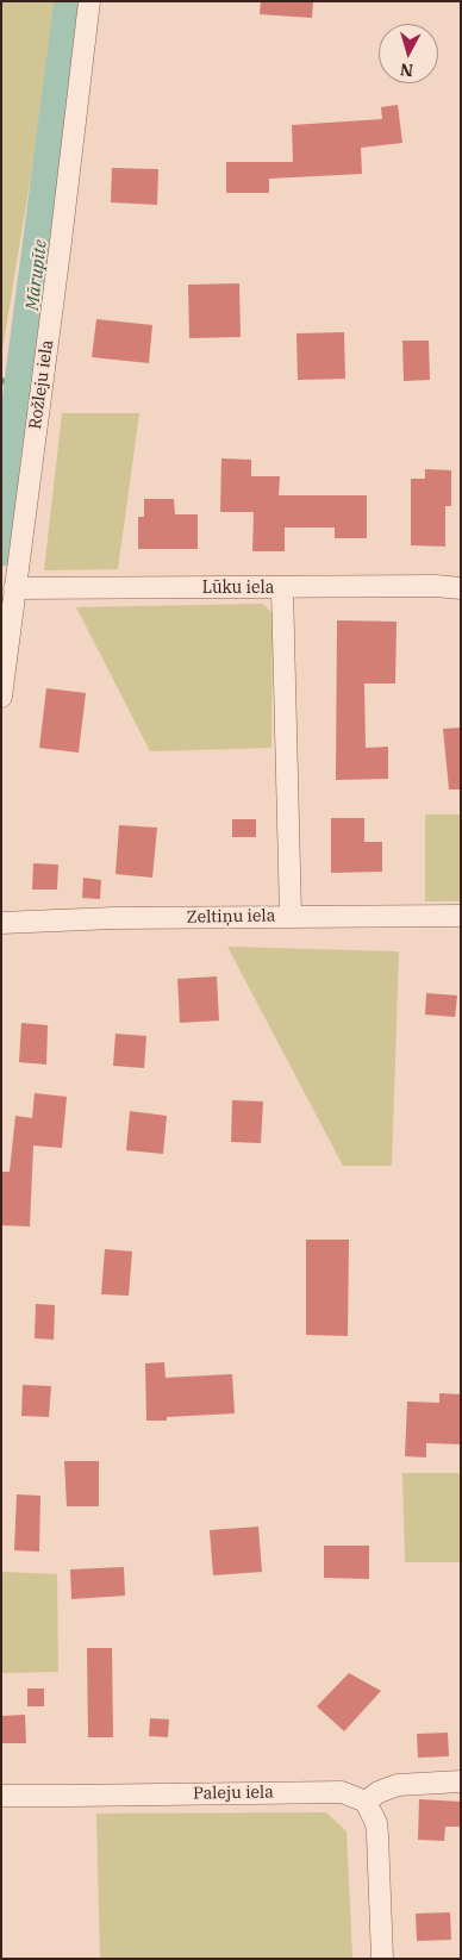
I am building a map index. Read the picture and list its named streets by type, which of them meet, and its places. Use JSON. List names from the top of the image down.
{
  "streets": {
    "street": [
      "Rožleju iela",
      "Lūku iela",
      "Zeltiņu iela",
      "Paleju iela"
    ]
  },
  "crossings": [
    ["Rožleju iela", "Lūku iela"]
  ],
  "water": ["Mārupīte"],
  "north": "bottom"
}
